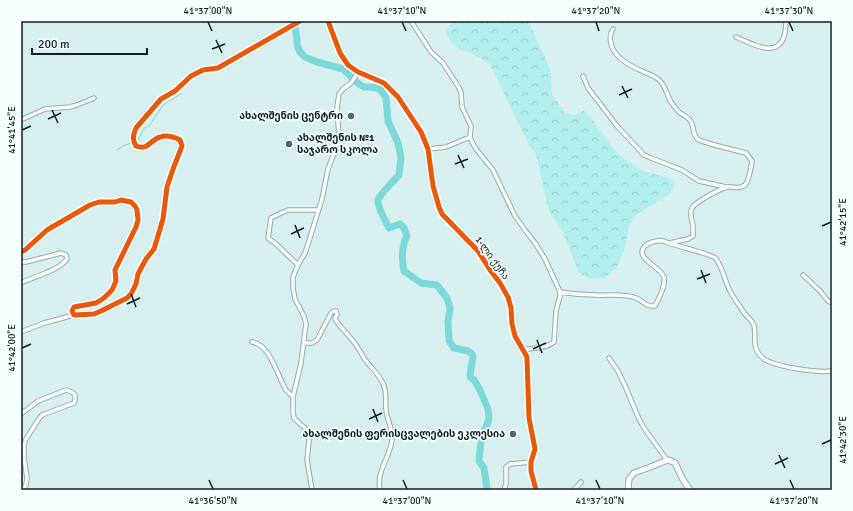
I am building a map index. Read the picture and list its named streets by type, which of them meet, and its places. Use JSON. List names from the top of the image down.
{
  "streets": {
    "street": ["1-ლი ქუჩა"]
  },
  "places": ["ახალშენის ცენტრი", "ახალშენის №1 საჯარო სკოლა", "ახალშენის ფერისცვალების ეკლესია"],
  "scale_bar": "200 m",
  "coordinates": [
    "41°37'00\"N",
    "41°37'10\"N",
    "41°37'20\"N",
    "41°37'30\"N",
    "41°41'45\"E",
    "41°42'15\"E",
    "41°42'00\"E",
    "41°42'30\"E",
    "41°36'50\"N"
  ]
}
